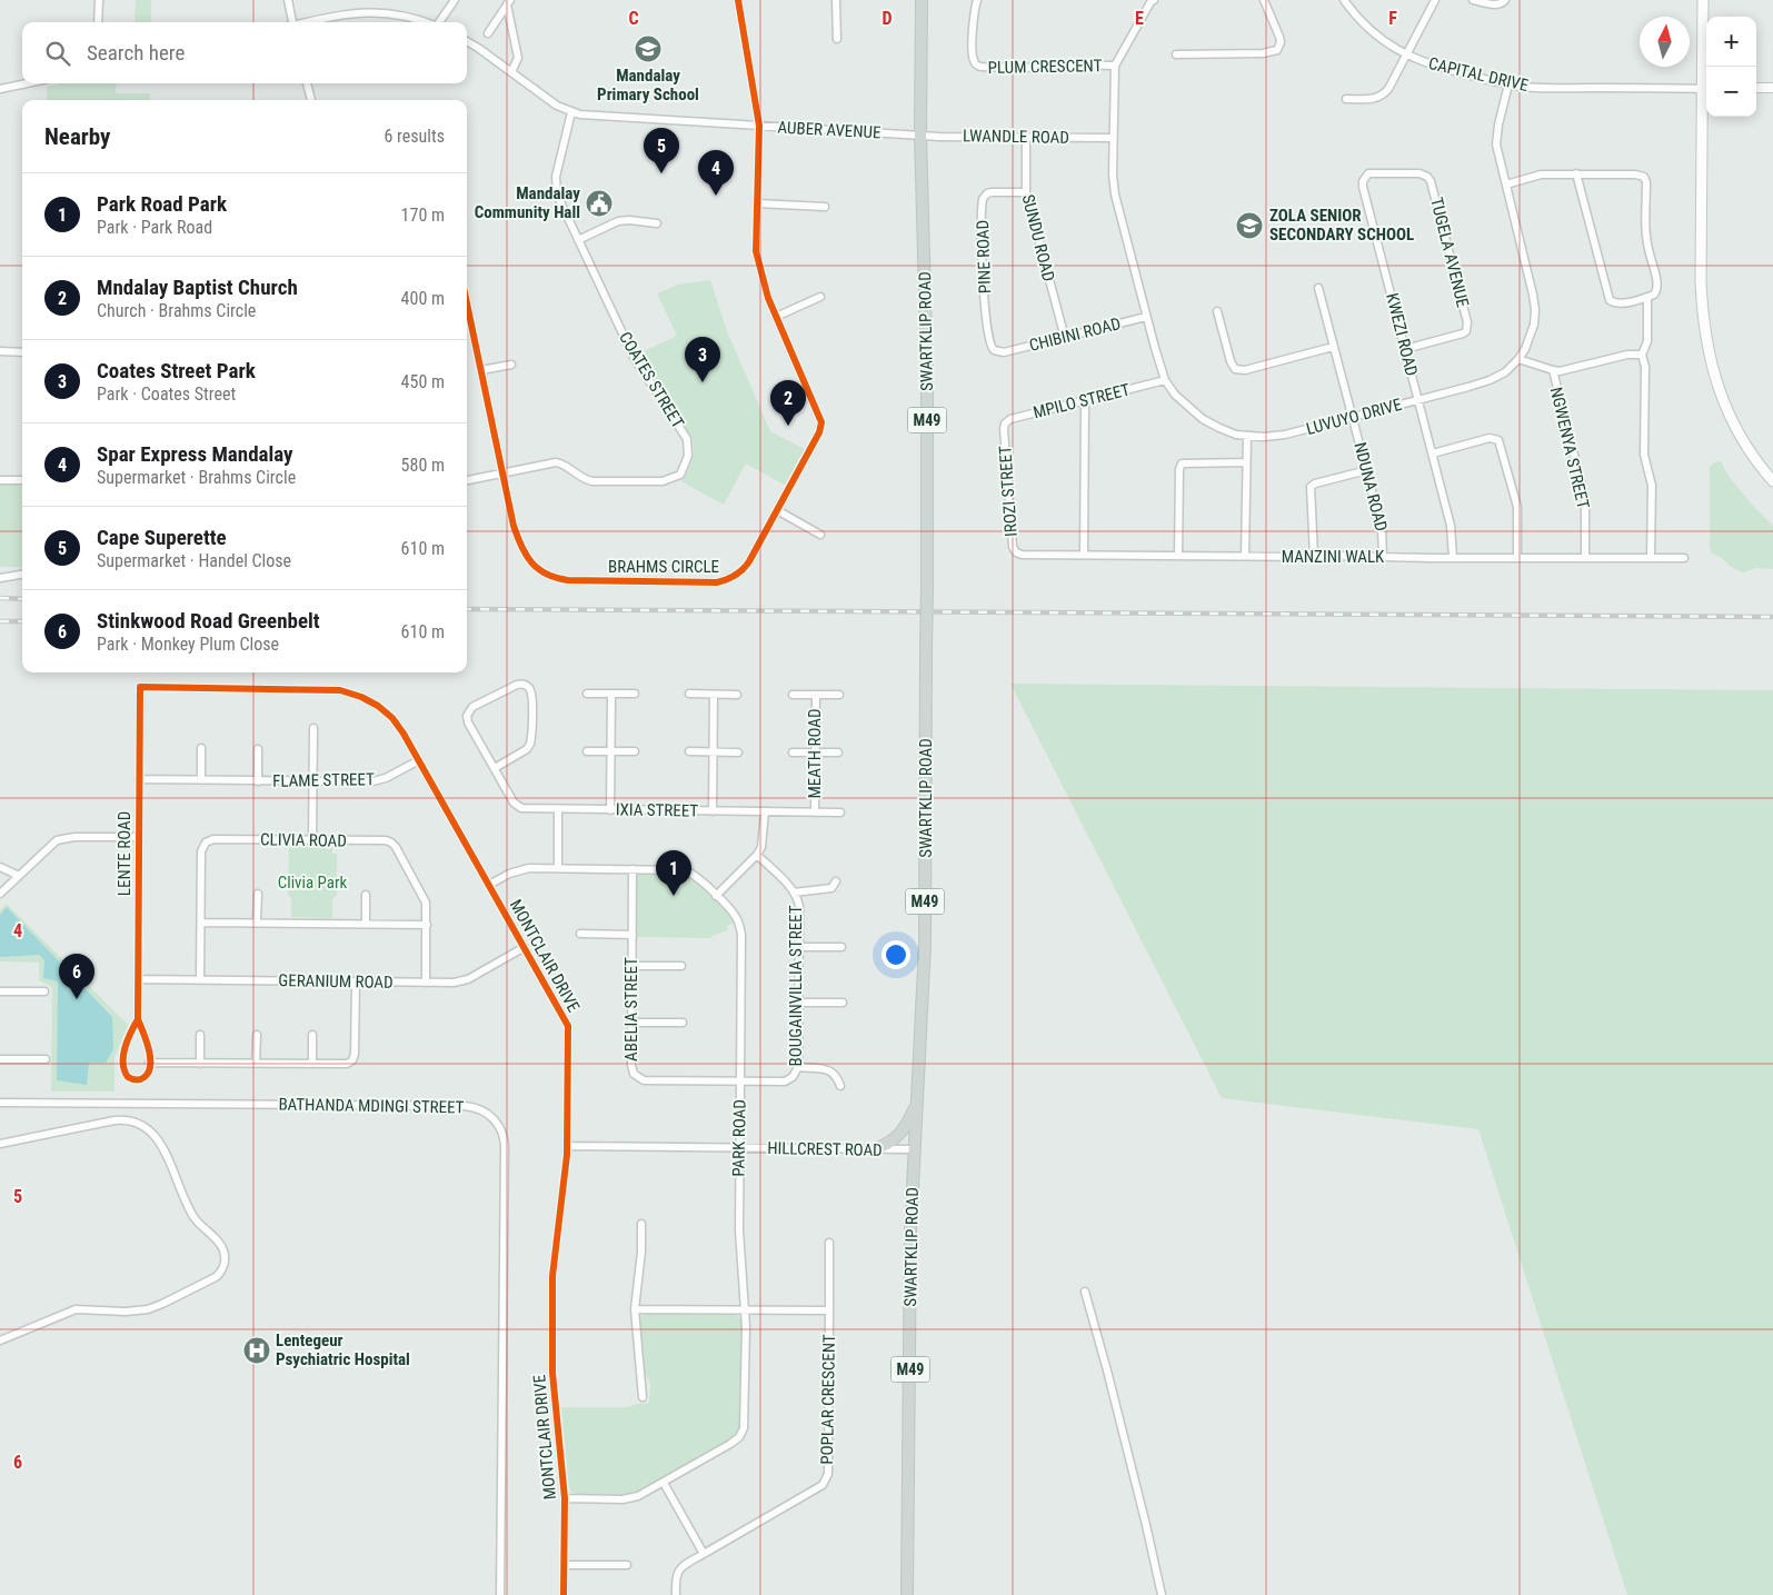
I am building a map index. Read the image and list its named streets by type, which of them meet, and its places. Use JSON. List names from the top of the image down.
{
  "streets": {
    "main road": ["SWARTKLIP ROAD", "M49"],
    "street": [
      "PLUM CRESCENT",
      "CAPITAL DRIVE",
      "AUBER AVENUE",
      "LWANDLE ROAD",
      "SUNDU ROAD",
      "TUGELA AVENUE",
      "PINE ROAD",
      "CHIBINI ROAD",
      "KWEZI ROAD",
      "COATES STREET",
      "MPILO STREET",
      "LUVUYO DRIVE",
      "NGWENYA STREET",
      "NDUNA ROAD",
      "IROZI STREET",
      "MANZINI WALK",
      "BRAHMS CIRCLE",
      "MEATH ROAD",
      "FLAME STREET",
      "IXIA STREET",
      "CLIVIA ROAD",
      "LENTE ROAD",
      "MONTCLAIR DRIVE",
      "GERANIUM ROAD",
      "BOUGAINVILLIA STREET",
      "ABELIA STREET",
      "BATHANDA MDINGI STREET",
      "PARK ROAD",
      "HILLCREST ROAD",
      "POPLAR CRESCENT"
    ]
  },
  "crossings": [
    ["PLUM CRESCENT", "LUVUYO DRIVE"],
    ["CAPITAL DRIVE", "LUVUYO DRIVE"],
    ["AUBER AVENUE", "LWANDLE ROAD"],
    ["AUBER AVENUE", "SWARTKLIP ROAD"],
    ["AUBER AVENUE", "COATES STREET"],
    ["AUBER AVENUE", "BRAHMS CIRCLE"],
    ["LWANDLE ROAD", "SUNDU ROAD"],
    ["LWANDLE ROAD", "SWARTKLIP ROAD"],
    ["LWANDLE ROAD", "LUVUYO DRIVE"],
    ["SUNDU ROAD", "PINE ROAD"],
    ["SUNDU ROAD", "CHIBINI ROAD"],
    ["TUGELA AVENUE", "KWEZI ROAD"],
    ["PINE ROAD", "CHIBINI ROAD"],
    ["SWARTKLIP ROAD", "HILLCREST ROAD"],
    ["CHIBINI ROAD", "LUVUYO DRIVE"],
    ["KWEZI ROAD", "LUVUYO DRIVE"],
    ["KWEZI ROAD", "MANZINI WALK"],
    ["COATES STREET", "BRAHMS CIRCLE"],
    ["MPILO STREET", "LUVUYO DRIVE"],
    ["MPILO STREET", "IROZI STREET"],
    ["LUVUYO DRIVE", "NDUNA ROAD"],
    ["NGWENYA STREET", "MANZINI WALK"],
    ["NDUNA ROAD", "MANZINI WALK"],
    ["IROZI STREET", "MANZINI WALK"],
    ["MEATH ROAD", "IXIA STREET"],
    ["FLAME STREET", "LENTE ROAD"],
    ["FLAME STREET", "MONTCLAIR DRIVE"],
    ["CLIVIA ROAD", "GERANIUM ROAD"],
    ["LENTE ROAD", "MONTCLAIR DRIVE"],
    ["LENTE ROAD", "GERANIUM ROAD"],
    ["MONTCLAIR DRIVE", "GERANIUM ROAD"],
    ["MONTCLAIR DRIVE", "PARK ROAD"],
    ["MONTCLAIR DRIVE", "HILLCREST ROAD"],
    ["BOUGAINVILLIA STREET", "ABELIA STREET"],
    ["BOUGAINVILLIA STREET", "PARK ROAD"],
    ["ABELIA STREET", "PARK ROAD"],
    ["PARK ROAD", "HILLCREST ROAD"],
    ["PARK ROAD", "POPLAR CRESCENT"]
  ],
  "parks": ["Clivia Park"],
  "places": {
    "school or university": ["Mandalay Primary School", "ZOLA SENIOR SECONDARY SCHOOL"],
    "public building": ["Mandalay Community Hall"],
    "hospital": ["Lentegeur Psychiatric Hospital"]
  },
  "north": "top",
  "page": {
    "map_buttons": ["+", "−"],
    "search": "Search here",
    "heading": ["Nearby", "6 results"],
    "pins": [
      "5",
      "4",
      "3",
      "2",
      "1",
      "6"
    ],
    "list": [
      {
        "mark": "1",
        "name": "Park Road Park",
        "note": "Park · Park Road",
        "value": "170 m"
      },
      {
        "mark": "2",
        "name": "Mndalay Baptist Church",
        "note": "Church · Brahms Circle",
        "value": "400 m"
      },
      {
        "mark": "3",
        "name": "Coates Street Park",
        "note": "Park · Coates Street",
        "value": "450 m"
      },
      {
        "mark": "4",
        "name": "Spar Express Mandalay",
        "note": "Supermarket · Brahms Circle",
        "value": "580 m"
      },
      {
        "mark": "5",
        "name": "Cape Superette",
        "note": "Supermarket · Handel Close",
        "value": "610 m"
      },
      {
        "mark": "6",
        "name": "Stinkwood Road Greenbelt",
        "note": "Park · Monkey Plum Close",
        "value": "610 m"
      }
    ]
  },
  "grid": {
    "columns": [
      "C",
      "D",
      "E",
      "F"
    ],
    "rows": ["4", "5", "6"]
  }
}
